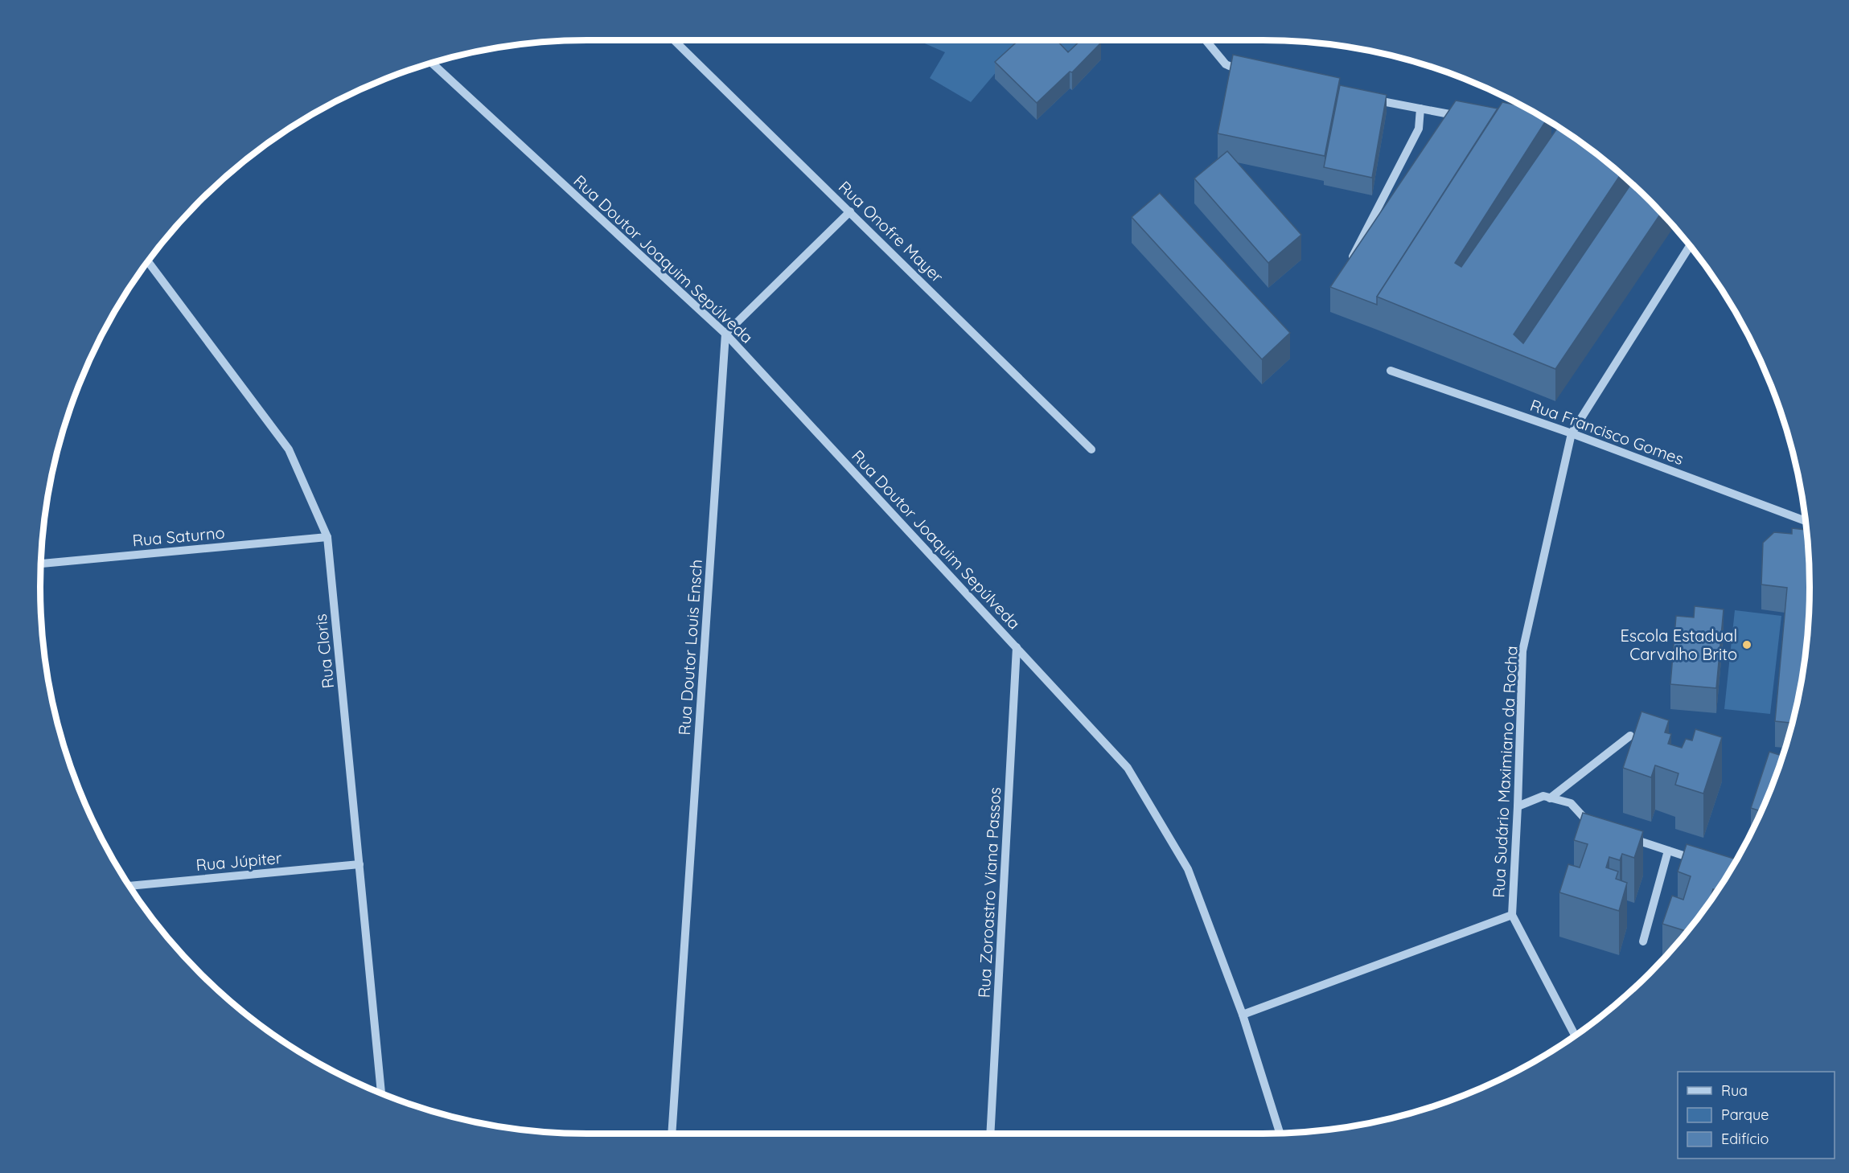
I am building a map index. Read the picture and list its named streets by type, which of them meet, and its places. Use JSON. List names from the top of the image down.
{
  "streets": {
    "street": [
      "Rua Onofre Mayer",
      "Rua Doutor Joaquim Sepúlveda",
      "Rua Francisco Gomes",
      "Rua Saturno",
      "Rua Doutor Louis Ensch",
      "Rua Cloris",
      "Rua Sudário Maximiano da Rocha",
      "Rua Júpiter",
      "Rua Zoroastro Viana Passos"
    ]
  },
  "crossings": [
    ["Rua Doutor Joaquim Sepúlveda", "Rua Doutor Louis Ensch"],
    ["Rua Doutor Joaquim Sepúlveda", "Rua Sudário Maximiano da Rocha"],
    ["Rua Doutor Joaquim Sepúlveda", "Rua Zoroastro Viana Passos"],
    ["Rua Francisco Gomes", "Rua Sudário Maximiano da Rocha"],
    ["Rua Saturno", "Rua Cloris"],
    ["Rua Cloris", "Rua Júpiter"]
  ],
  "places": ["Escola Estadual Carvalho Brito"],
  "legend": ["Rua", "Parque", "Edifício"]
}
